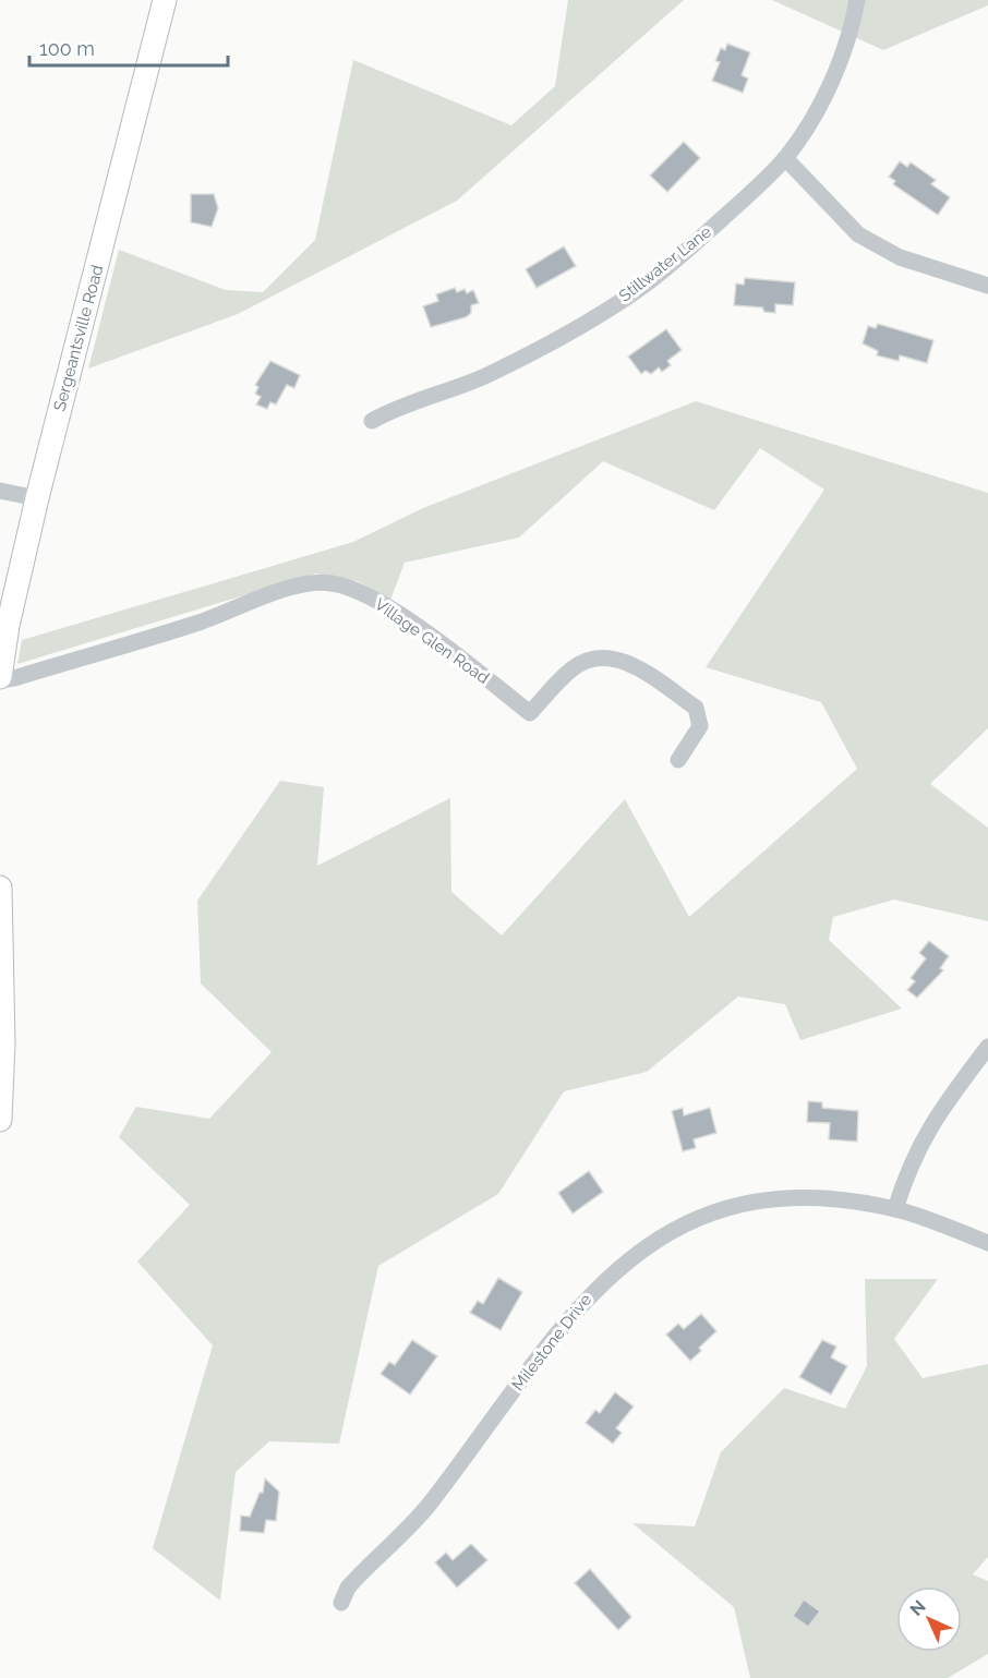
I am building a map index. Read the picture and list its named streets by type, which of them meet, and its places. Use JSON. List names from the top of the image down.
{
  "streets": {
    "main road": ["Sergeantsville Road"],
    "street": ["Stillwater Lane", "Village Glen Road", "Milestone Drive"]
  },
  "crossings": [
    ["Sergeantsville Road", "Village Glen Road"]
  ],
  "scale_bar": "100 m",
  "north": "top left"
}
